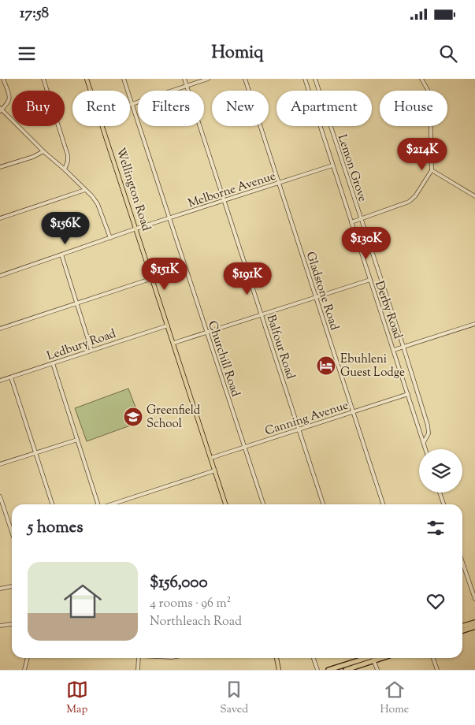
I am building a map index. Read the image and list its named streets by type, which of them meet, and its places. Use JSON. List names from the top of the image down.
{
  "streets": {
    "main road": ["Wellington Road"],
    "street": [
      "Lemon Grove",
      "Melborne Avenue",
      "Gladstone Road",
      "Derby Road",
      "Ledbury Road",
      "Balfour Road",
      "Churchill Road",
      "Canning Avenue"
    ]
  },
  "crossings": [
    ["Lemon Grove", "Derby Road"],
    ["Wellington Road", "Melborne Avenue"],
    ["Wellington Road", "Ledbury Road"],
    ["Wellington Road", "Canning Avenue"],
    ["Melborne Avenue", "Gladstone Road"],
    ["Melborne Avenue", "Derby Road"],
    ["Melborne Avenue", "Balfour Road"],
    ["Melborne Avenue", "Churchill Road"],
    ["Gladstone Road", "Canning Avenue"],
    ["Derby Road", "Canning Avenue"],
    ["Balfour Road", "Canning Avenue"],
    ["Churchill Road", "Canning Avenue"]
  ],
  "places": {
    "hotel": ["Ebuhleni Guest Lodge"],
    "school or university": ["Greenfield School"]
  },
  "page": {
    "status": "17:58",
    "header": "Homiq",
    "chip": [
      "Buy",
      "Rent",
      "Filters",
      "New",
      "Apartment",
      "House"
    ],
    "price": [
      "$214K",
      "$156K",
      "$130K",
      "$151K",
      "$191K"
    ],
    "heading": "5 homes",
    "list": [
      {
        "name": "$156,000",
        "note": "4 rooms · 96 m² · Northleach Road"
      }
    ],
    "tabs": ["Map", "Saved", "Home"]
  }
}
